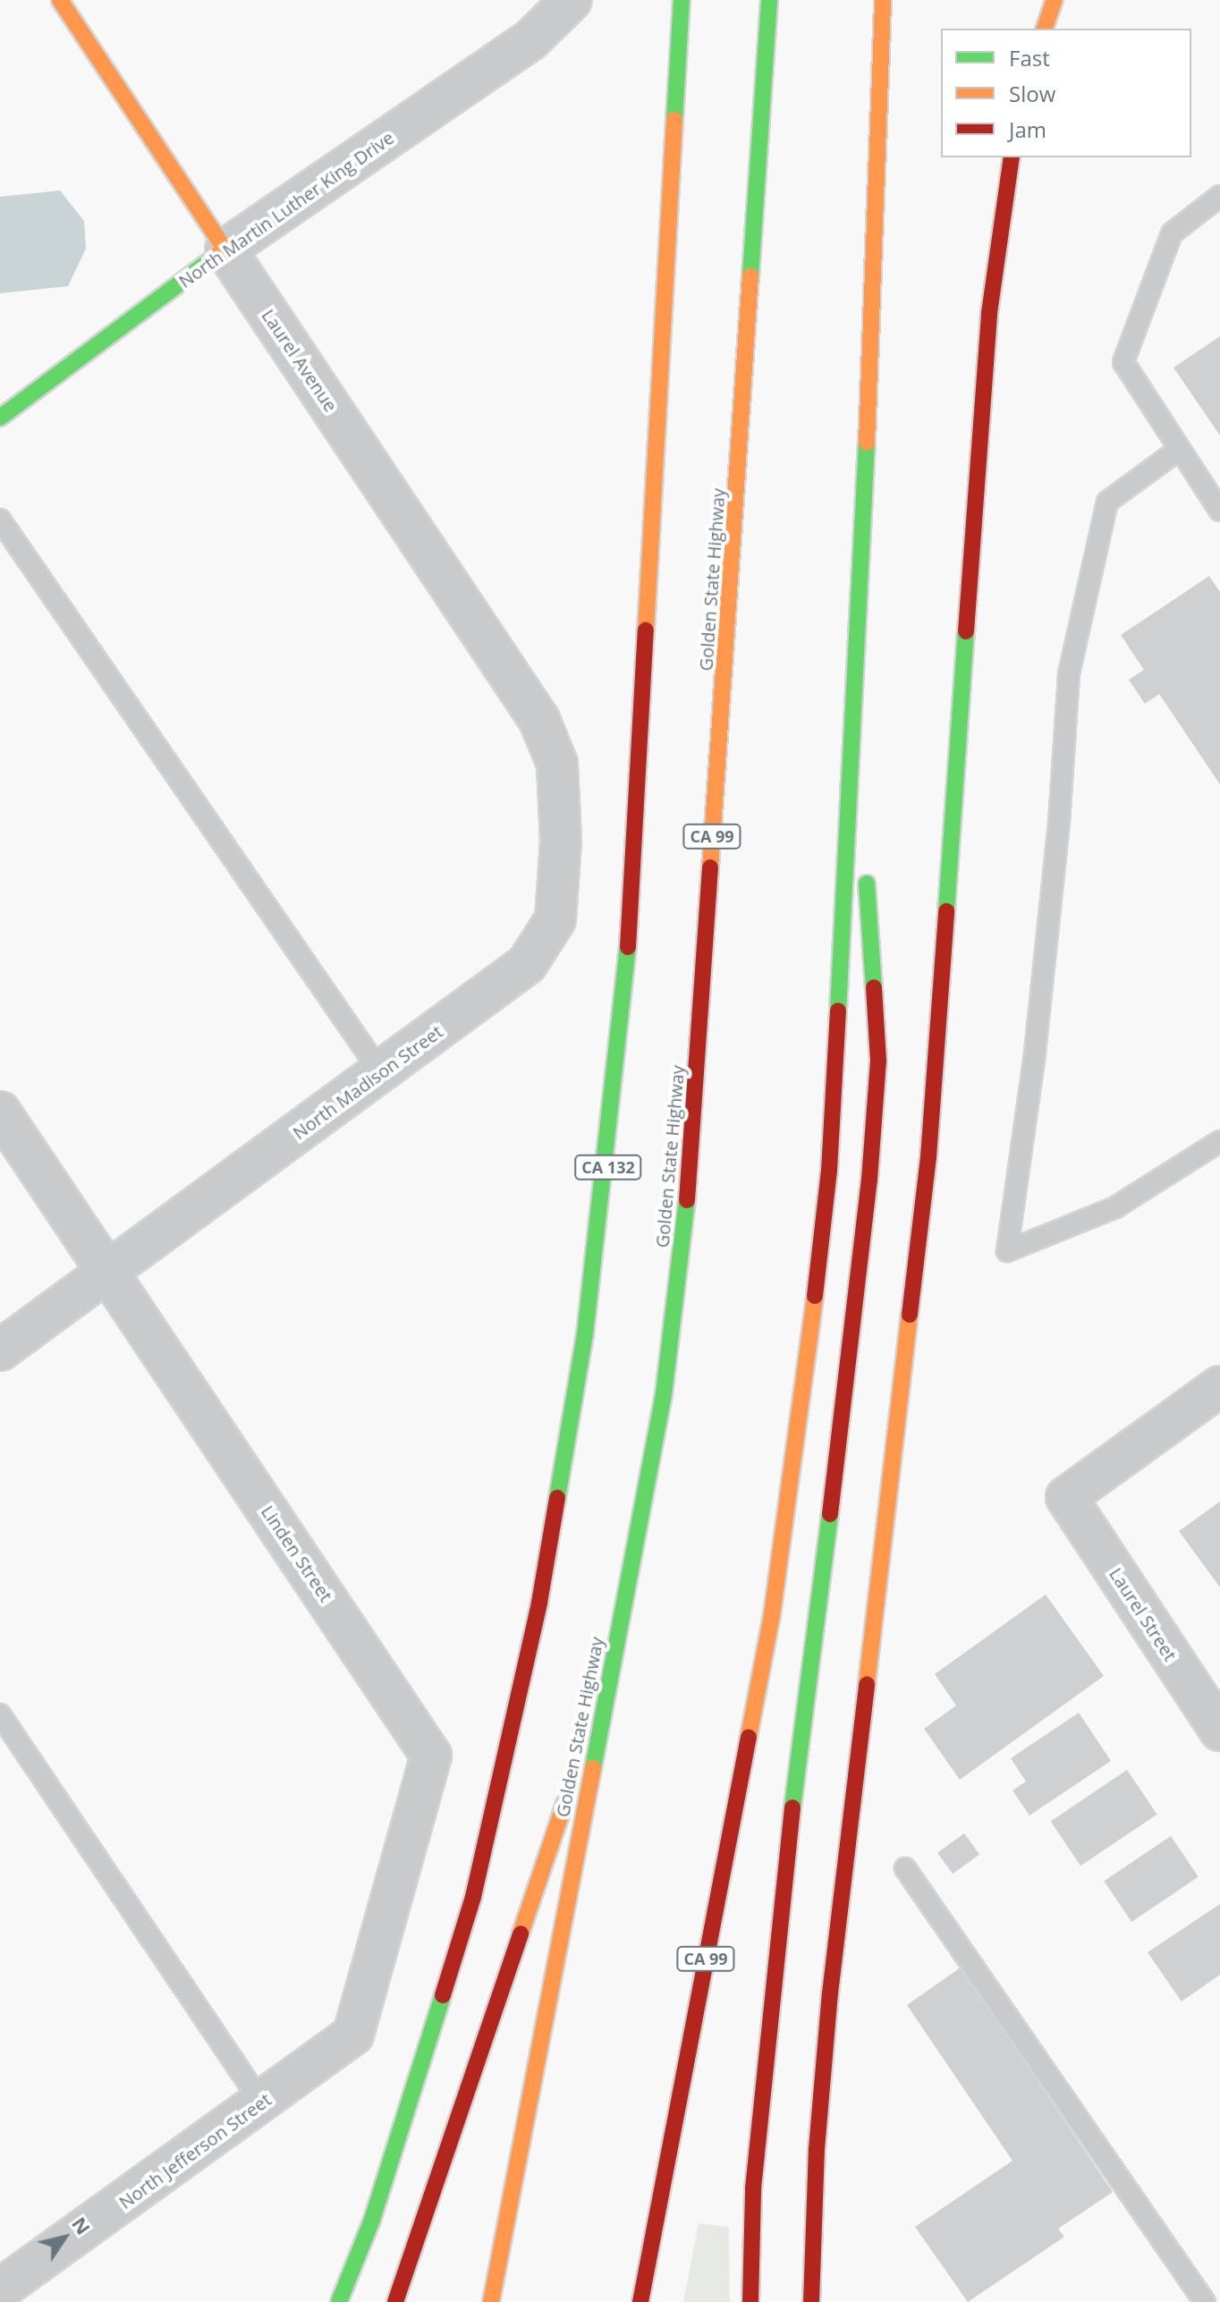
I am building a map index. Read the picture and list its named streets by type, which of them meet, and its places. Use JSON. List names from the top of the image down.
{
  "streets": {
    "main road": [
      "North Martin Luther King Drive",
      "Laurel Avenue",
      "Golden State Highway",
      "CA 99",
      "CA 132"
    ],
    "street": [
      "North Madison Street",
      "Linden Street",
      "Laurel Street",
      "North Jefferson Street"
    ]
  },
  "crossings": [
    ["North Martin Luther King Drive", "Laurel Avenue"],
    ["Laurel Avenue", "North Madison Street"],
    ["North Madison Street", "Linden Street"],
    ["Linden Street", "North Jefferson Street"]
  ],
  "legend": ["Fast", "Slow", "Jam"],
  "north": "top right"
}
